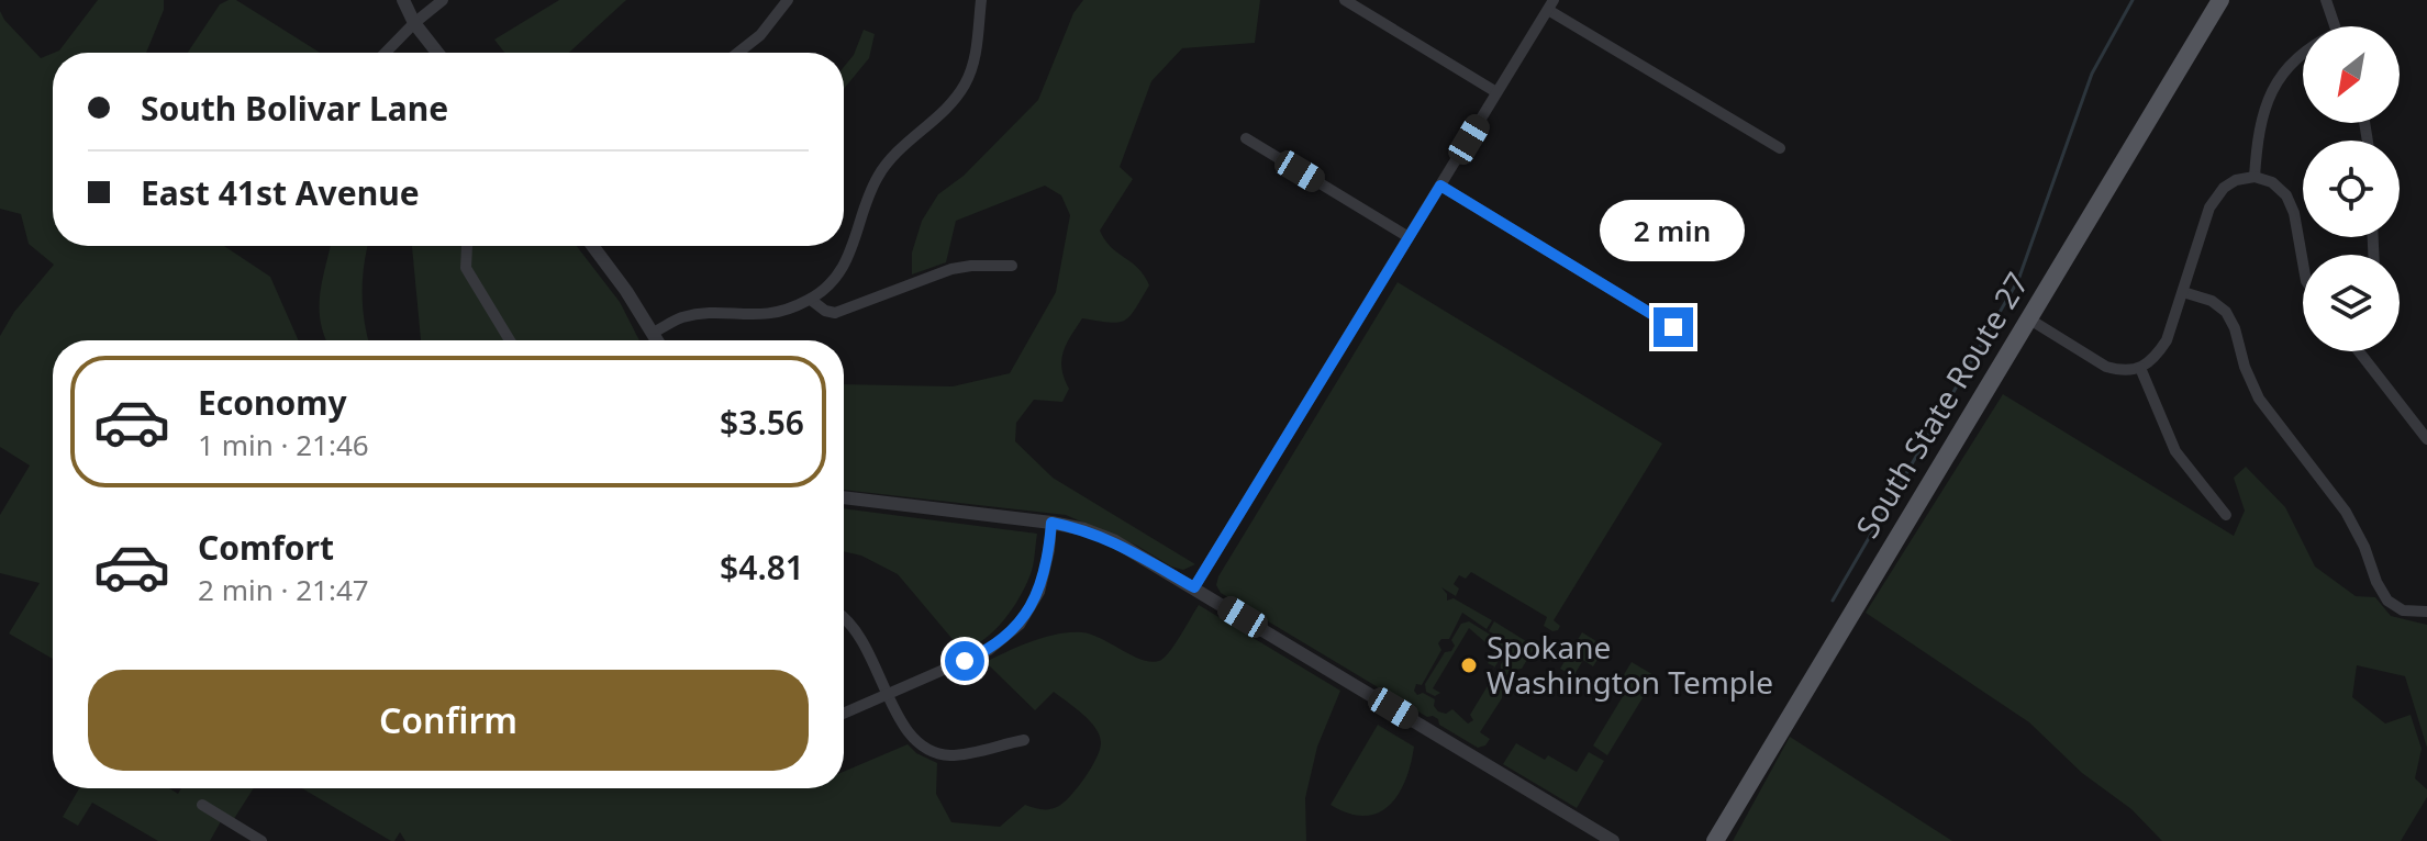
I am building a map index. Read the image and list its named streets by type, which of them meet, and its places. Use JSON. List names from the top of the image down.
{
  "streets": {
    "main road": ["South State Route 27"]
  },
  "places": ["Spokane Washington Temple"],
  "north": "bottom left",
  "page": {
    "banner": ["South Bolivar Lane", "East 41st Avenue"],
    "bubble": "2 min",
    "list": [
      {
        "name": "Economy",
        "note": "1 min · 21:46",
        "value": "$3.56"
      },
      {
        "name": "Comfort",
        "note": "2 min · 21:47",
        "value": "$4.81"
      }
    ],
    "buttons": "Confirm"
  }
}
